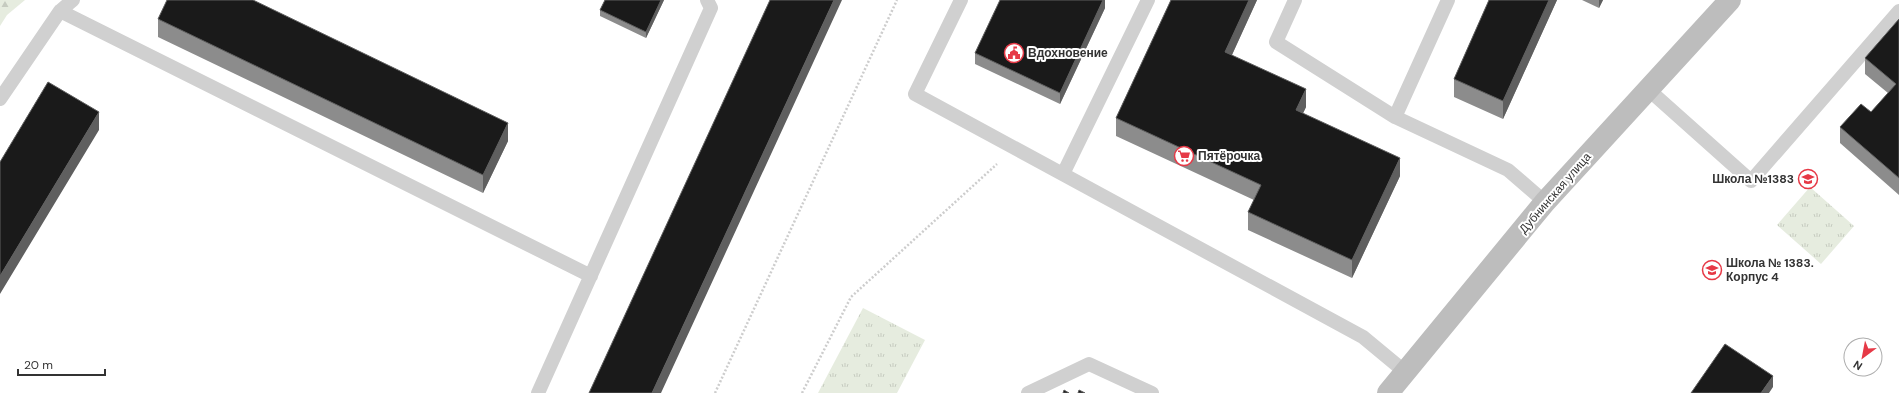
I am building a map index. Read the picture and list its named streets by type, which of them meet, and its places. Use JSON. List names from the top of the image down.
{
  "streets": {
    "main road": ["Дубнинская улица"]
  },
  "places": {
    "public building": ["Вдохновение"],
    "supermarket": ["Пятёрочка"],
    "school or university": ["Школа №1383", "Школа № 1383. Корпус 4"]
  },
  "scale_bar": "20 m",
  "north": "bottom left"
}
